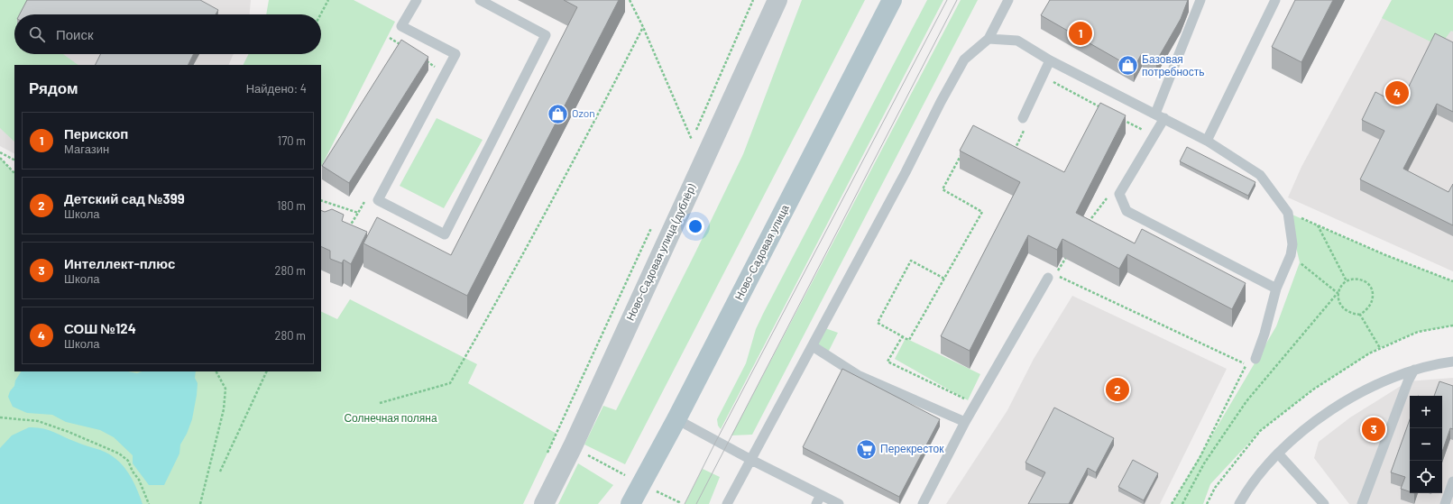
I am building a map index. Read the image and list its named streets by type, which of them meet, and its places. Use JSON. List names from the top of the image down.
{
  "streets": {
    "main road": ["Ново-Садовая улица"],
    "street": ["Ново-Садовая улица (дублёр)"]
  },
  "parks": ["Солнечная поляна"],
  "places": {
    "shop": ["Базовая потребность", "Ozon"],
    "supermarket": ["Перекресток"]
  },
  "page": {
    "search": "Поиск",
    "pins": [
      "1",
      "4",
      "2",
      "3"
    ],
    "heading": ["Рядом", "Найдено: 4"],
    "list": [
      {
        "mark": "1",
        "name": "Перископ",
        "note": "Магазин",
        "value": "170 m"
      },
      {
        "mark": "2",
        "name": "Детский сад №399",
        "note": "Школа",
        "value": "180 m"
      },
      {
        "mark": "3",
        "name": "Интеллект-плюс",
        "note": "Школа",
        "value": "280 m"
      },
      {
        "mark": "4",
        "name": "СОШ №124",
        "note": "Школа",
        "value": "280 m"
      }
    ],
    "map_buttons": ["+", "−"]
  }
}
